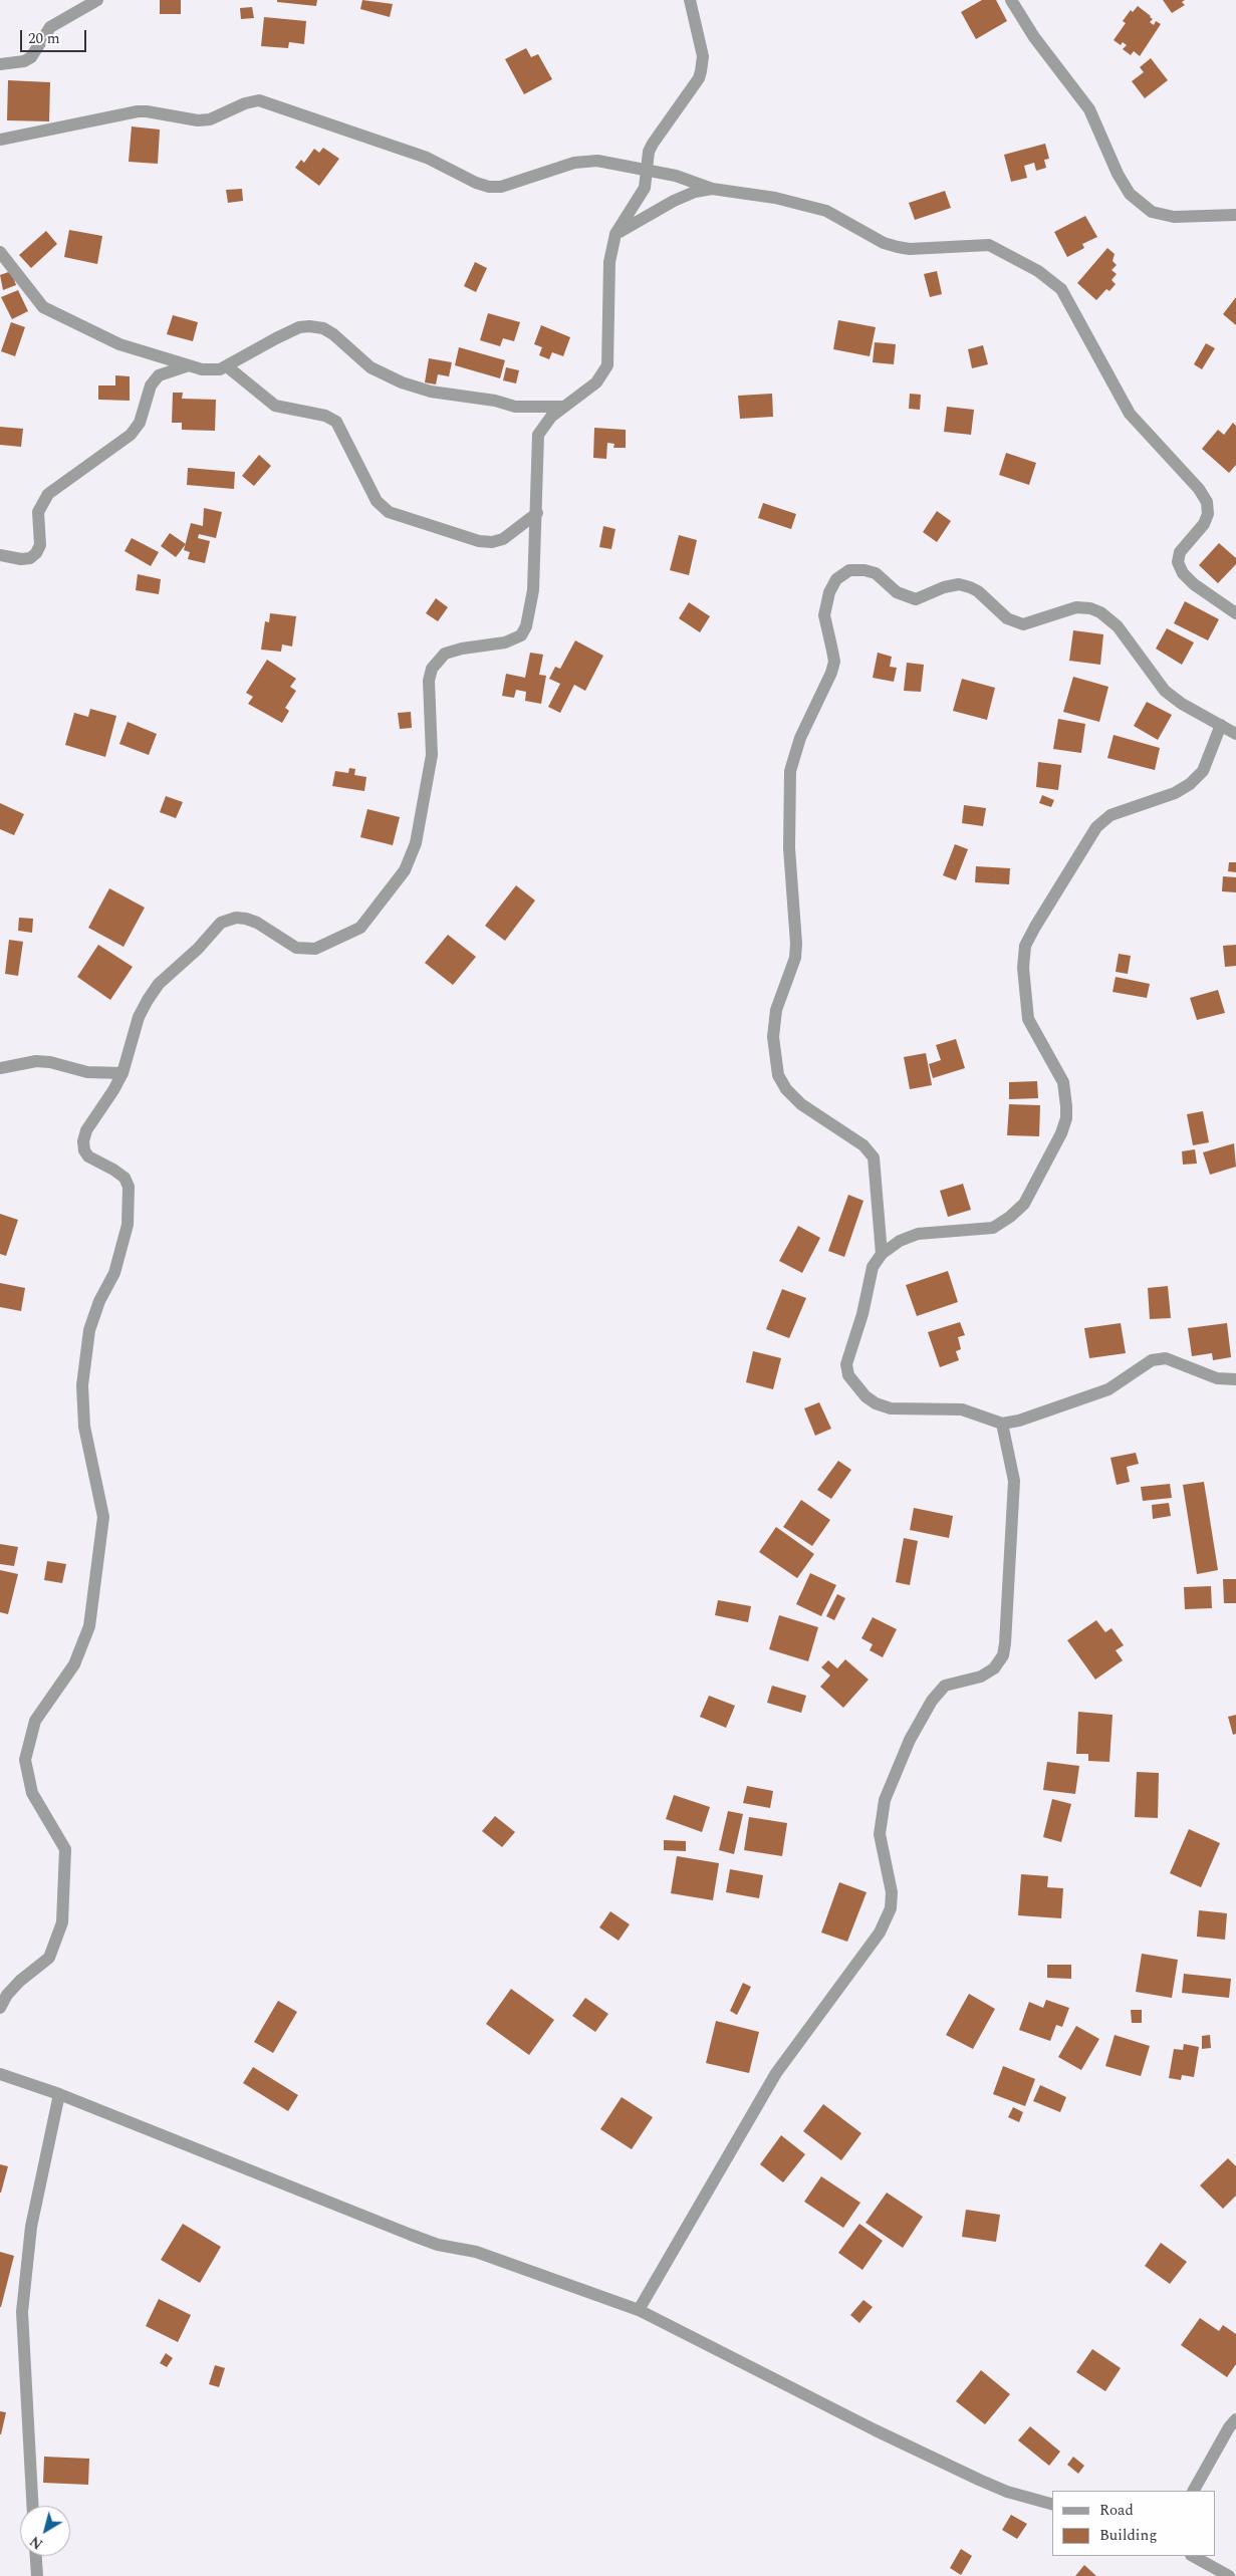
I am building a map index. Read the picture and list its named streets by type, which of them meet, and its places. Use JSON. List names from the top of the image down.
{
  "legend": ["Road", "Building"],
  "scale_bar": "20 m",
  "north": "bottom left"
}
